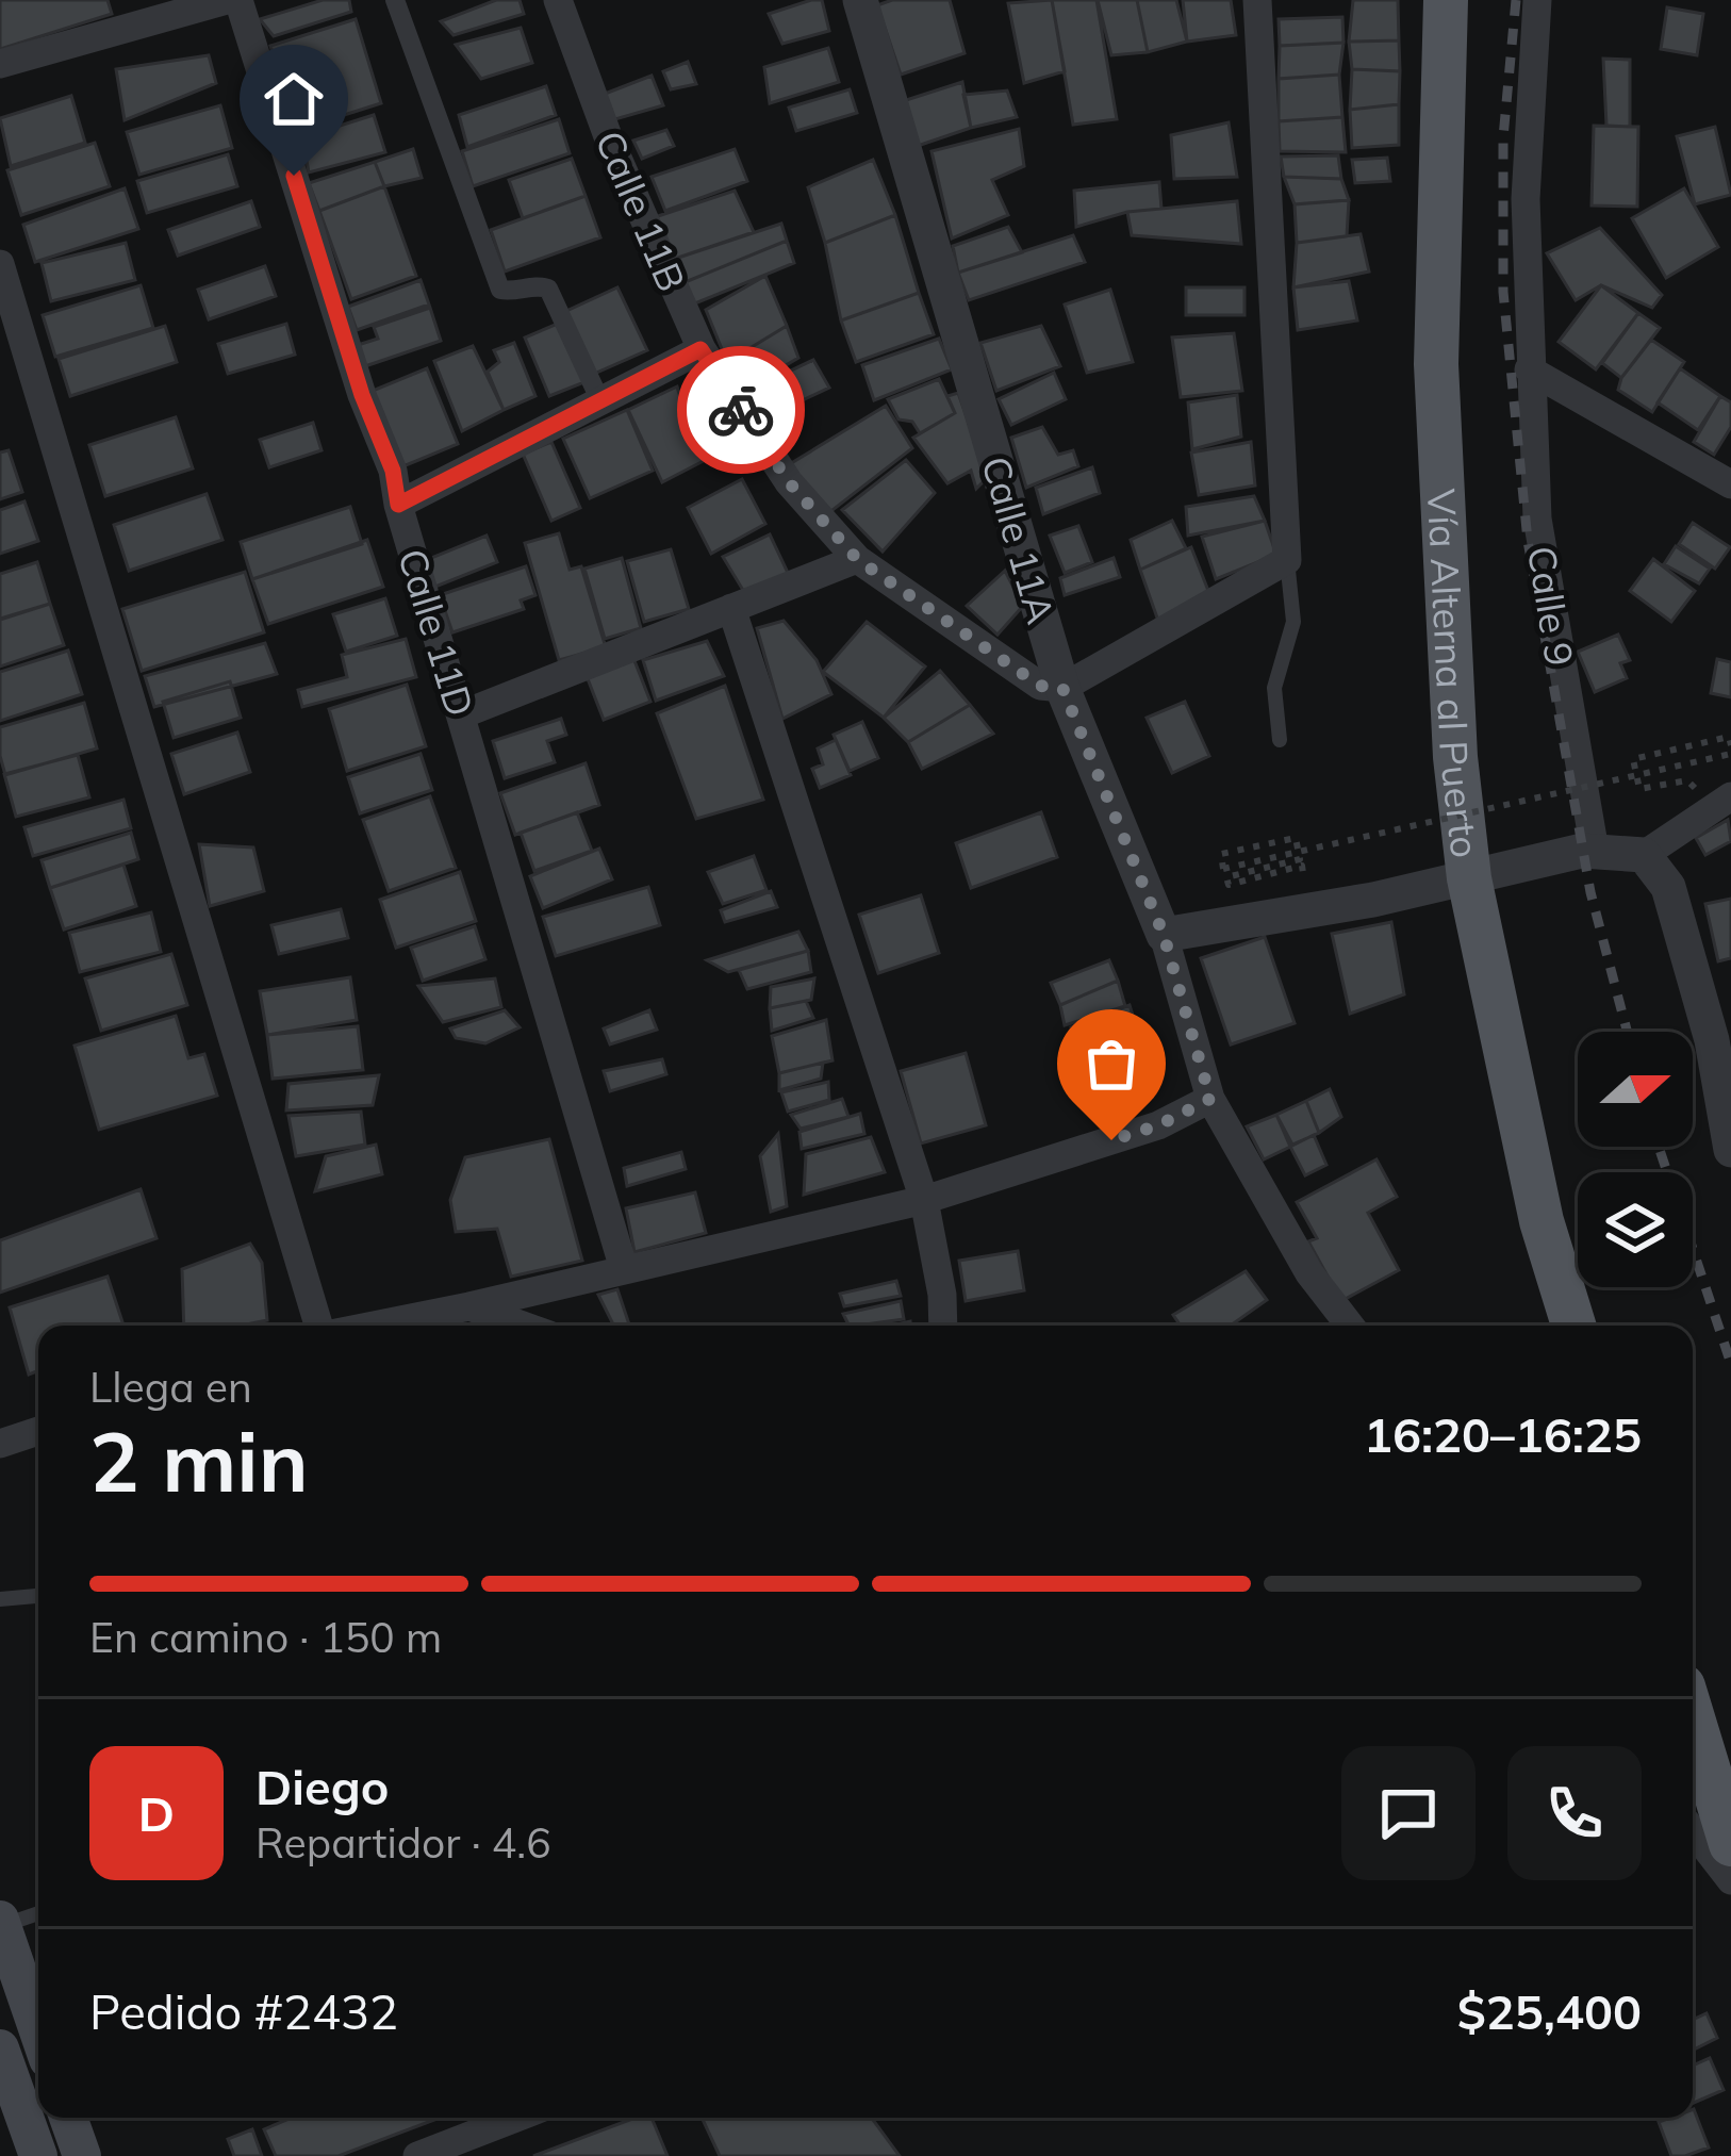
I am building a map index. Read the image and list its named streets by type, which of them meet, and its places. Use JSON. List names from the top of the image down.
{
  "streets": {
    "main road": ["Vía Alterna al Puerto"],
    "street": [
      "Calle 11B",
      "Calle 11A",
      "Calle 9",
      "Calle 11D"
    ]
  },
  "crossings": [
    ["Calle 11B", "Calle 11A"]
  ],
  "north": "right",
  "page": {
    "heading": ["2 min", "Llega en", "16:20–16:25"],
    "panel": [
      "Diego",
      "Repartidor · 4.6",
      "Pedido #2432",
      "$25,400"
    ],
    "bar": "En camino · 150 m",
    "round": "D"
  }
}
